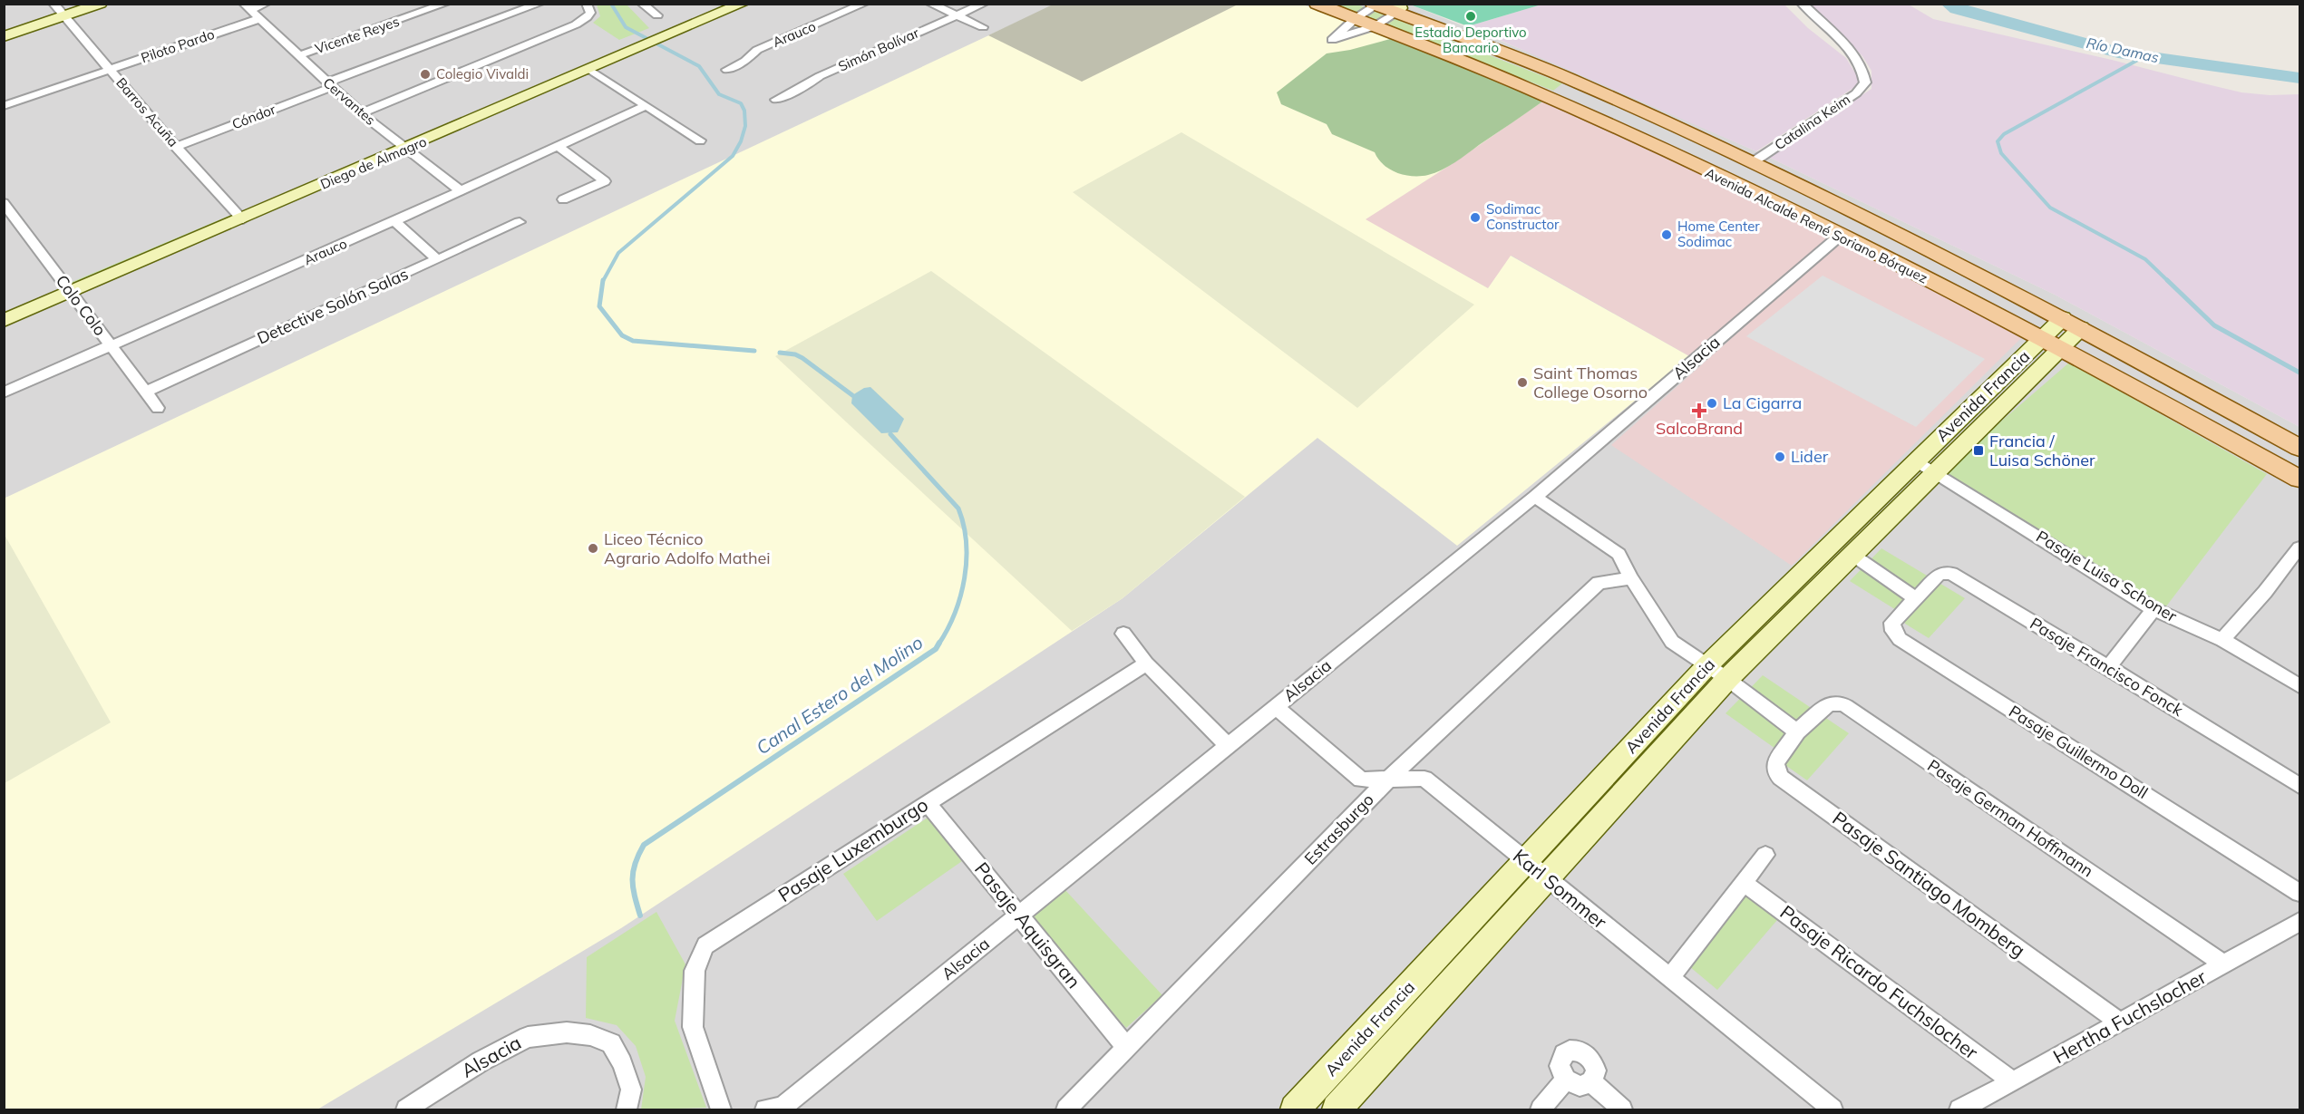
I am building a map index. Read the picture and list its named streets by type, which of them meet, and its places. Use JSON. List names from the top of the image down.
{
  "streets": {
    "main road": ["Diego de Almagro", "Avenida Alcalde René Soriano Bórquez", "Avenida Francia"],
    "street": [
      "Arauco",
      "Vicente Reyes",
      "Piloto Pardo",
      "Simón Bolívar",
      "Cervantes",
      "Barros Acuña",
      "Cóndor",
      "Catalina Keim",
      "Colo Colo",
      "Detective Solón Salas",
      "Alsacia",
      "Pasaje Luisa Schoner",
      "Pasaje Francisco Fonck",
      "Pasaje Guillermo Doll",
      "Pasaje German Hoffmann",
      "Estrasburgo",
      "Pasaje Luxemburgo",
      "Pasaje Santiago Momberg",
      "Karl Sommer",
      "Pasaje Aquisgran",
      "Pasaje Ricardo Fuchslocher",
      "Hertha Fuchslocher"
    ]
  },
  "crossings": [
    ["Arauco", "Cervantes"],
    ["Arauco", "Colo Colo"],
    ["Vicente Reyes", "Cervantes"],
    ["Piloto Pardo", "Cervantes"],
    ["Piloto Pardo", "Barros Acuña"],
    ["Cervantes", "Cóndor"],
    ["Cervantes", "Diego de Almagro"],
    ["Barros Acuña", "Cóndor"],
    ["Barros Acuña", "Diego de Almagro"],
    ["Catalina Keim", "Avenida Alcalde René Soriano Bórquez"],
    ["Diego de Almagro", "Colo Colo"],
    ["Avenida Alcalde René Soriano Bórquez", "Alsacia"],
    ["Avenida Alcalde René Soriano Bórquez", "Avenida Francia"],
    ["Colo Colo", "Detective Solón Salas"],
    ["Alsacia", "Karl Sommer"],
    ["Alsacia", "Pasaje Aquisgran"],
    ["Avenida Francia", "Pasaje Luisa Schoner"],
    ["Avenida Francia", "Karl Sommer"],
    ["Pasaje Francisco Fonck", "Pasaje Guillermo Doll"],
    ["Pasaje German Hoffmann", "Pasaje Santiago Momberg"],
    ["Pasaje German Hoffmann", "Hertha Fuchslocher"],
    ["Estrasburgo", "Karl Sommer"],
    ["Estrasburgo", "Pasaje Aquisgran"],
    ["Pasaje Luxemburgo", "Pasaje Aquisgran"],
    ["Pasaje Santiago Momberg", "Hertha Fuchslocher"],
    ["Pasaje Ricardo Fuchslocher", "Hertha Fuchslocher"]
  ],
  "water": ["Río Damas", "Canal Estero del Molino"],
  "places": {
    "other": [
      "Estadio Deportivo Bancario",
      "Colegio Vivaldi",
      "Sodimac Constructor",
      "Home Center Sodimac",
      "Saint Thomas College Osorno",
      "La Cigarra",
      "Lider",
      "Liceo Técnico Agrario Adolfo Mathei"
    ],
    "health": ["SalcoBrand"],
    "transit": ["Francia / Luisa Schöner"]
  }
}
